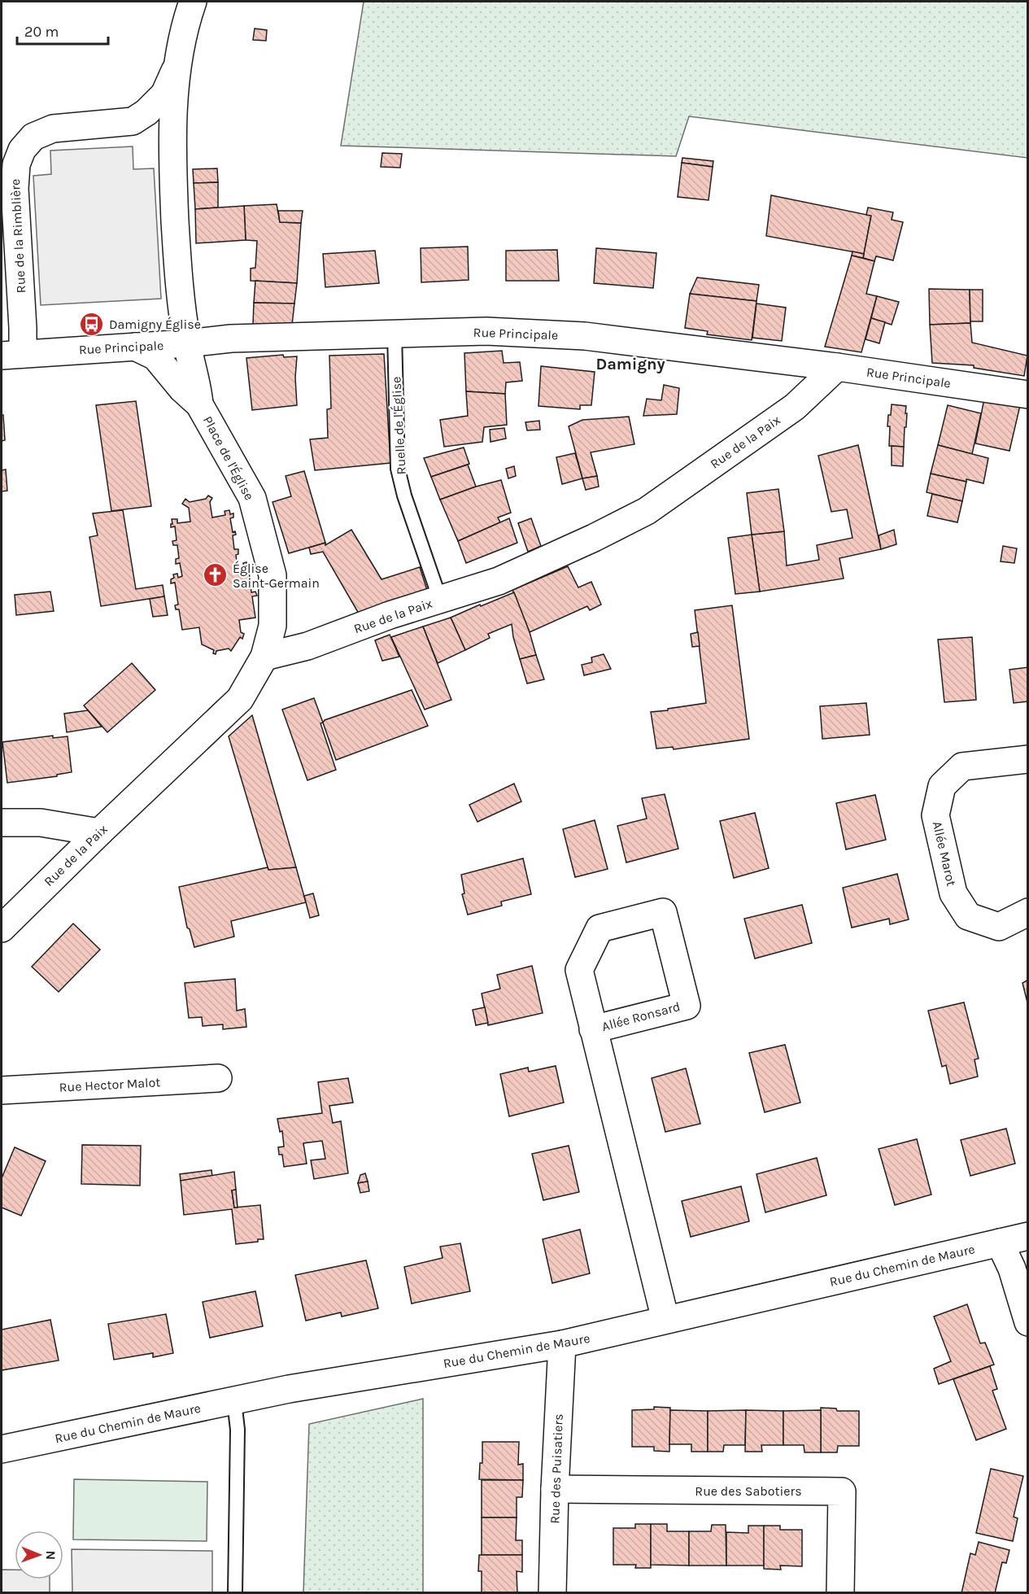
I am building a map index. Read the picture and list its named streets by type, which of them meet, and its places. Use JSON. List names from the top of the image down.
{
  "streets": {
    "street": [
      "Rue de la Rimblière",
      "Rue Principale",
      "Rue de la Paix",
      "Place de l'Église",
      "Allée Marot",
      "Allée Ronsard",
      "Rue Hector Malot",
      "Rue du Chemin de Maure",
      "Rue des Puisatiers",
      "Rue des Sabotiers"
    ],
    "lane": ["Ruelle de l'Église"]
  },
  "crossings": [
    ["Rue de la Rimblière", "Rue Principale"],
    ["Rue Principale", "Ruelle de l'Église"],
    ["Rue Principale", "Rue de la Paix"],
    ["Rue Principale", "Place de l'Église"],
    ["Ruelle de l'Église", "Rue de la Paix"],
    ["Rue de la Paix", "Place de l'Église"],
    ["Allée Ronsard", "Rue du Chemin de Maure"],
    ["Rue du Chemin de Maure", "Rue des Puisatiers"],
    ["Rue des Puisatiers", "Rue des Sabotiers"]
  ],
  "districts": ["Damigny"],
  "places": {
    "bus stop": ["Damigny Église"],
    "church": ["Église Saint-Germain"]
  },
  "scale_bar": "20 m",
  "north": "right"
}
